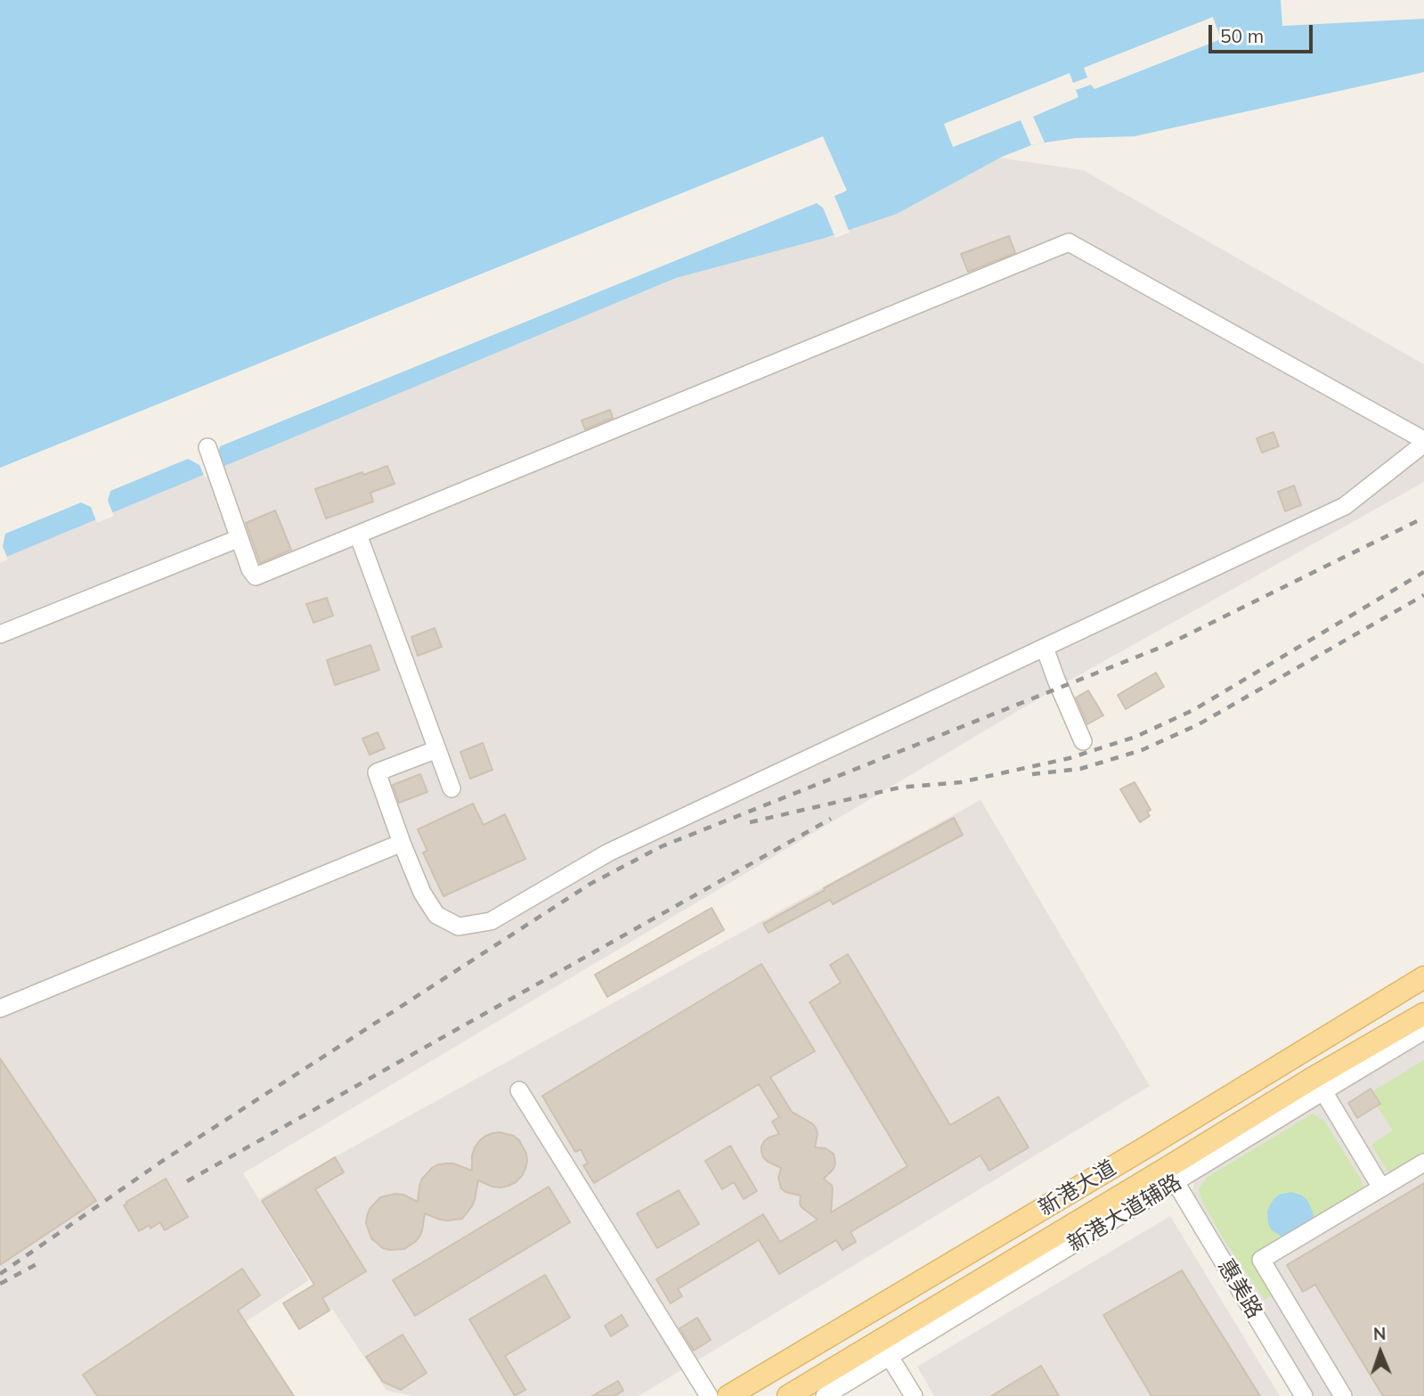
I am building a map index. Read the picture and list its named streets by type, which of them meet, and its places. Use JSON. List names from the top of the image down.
{
  "streets": {
    "main road": ["新港大道"],
    "street": ["新港大道辅路", "惠美路"]
  },
  "crossings": [
    ["新港大道辅路", "惠美路"]
  ],
  "scale_bar": "50 m",
  "north": "top"
}
